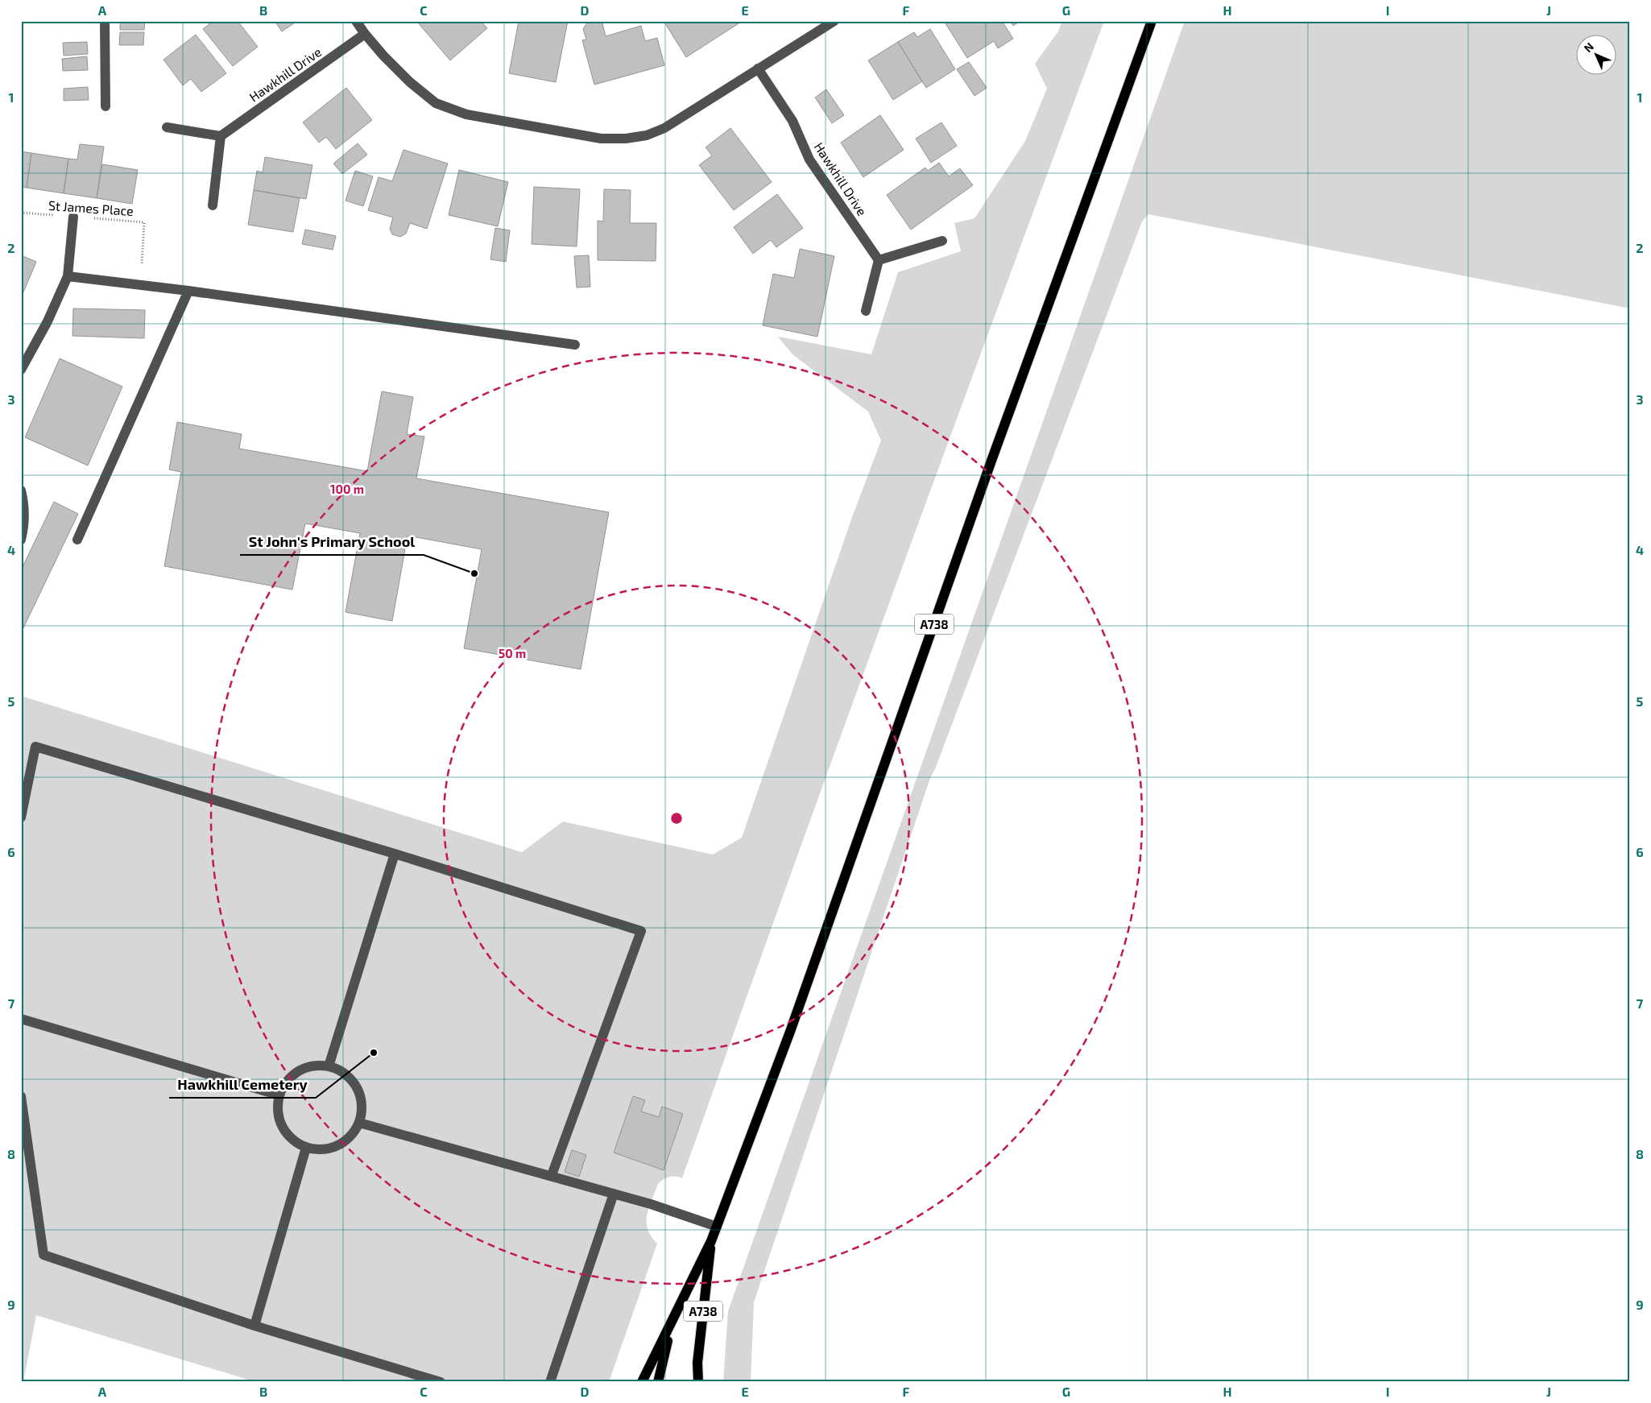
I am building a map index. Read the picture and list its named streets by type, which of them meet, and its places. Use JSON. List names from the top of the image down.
{
  "streets": {
    "main road": ["A738"],
    "street": ["Hawkhill Drive"],
    "path": ["St James Place"]
  },
  "places": ["St John's Primary School", "Hawkhill Cemetery"],
  "north": "top left",
  "grid": {
    "columns": [
      "A",
      "B",
      "C",
      "D",
      "E",
      "F",
      "G",
      "H",
      "I",
      "J"
    ],
    "rows": [
      "1",
      "2",
      "3",
      "4",
      "5",
      "6",
      "7",
      "8",
      "9"
    ]
  },
  "rings": ["100 m", "50 m"]
}
